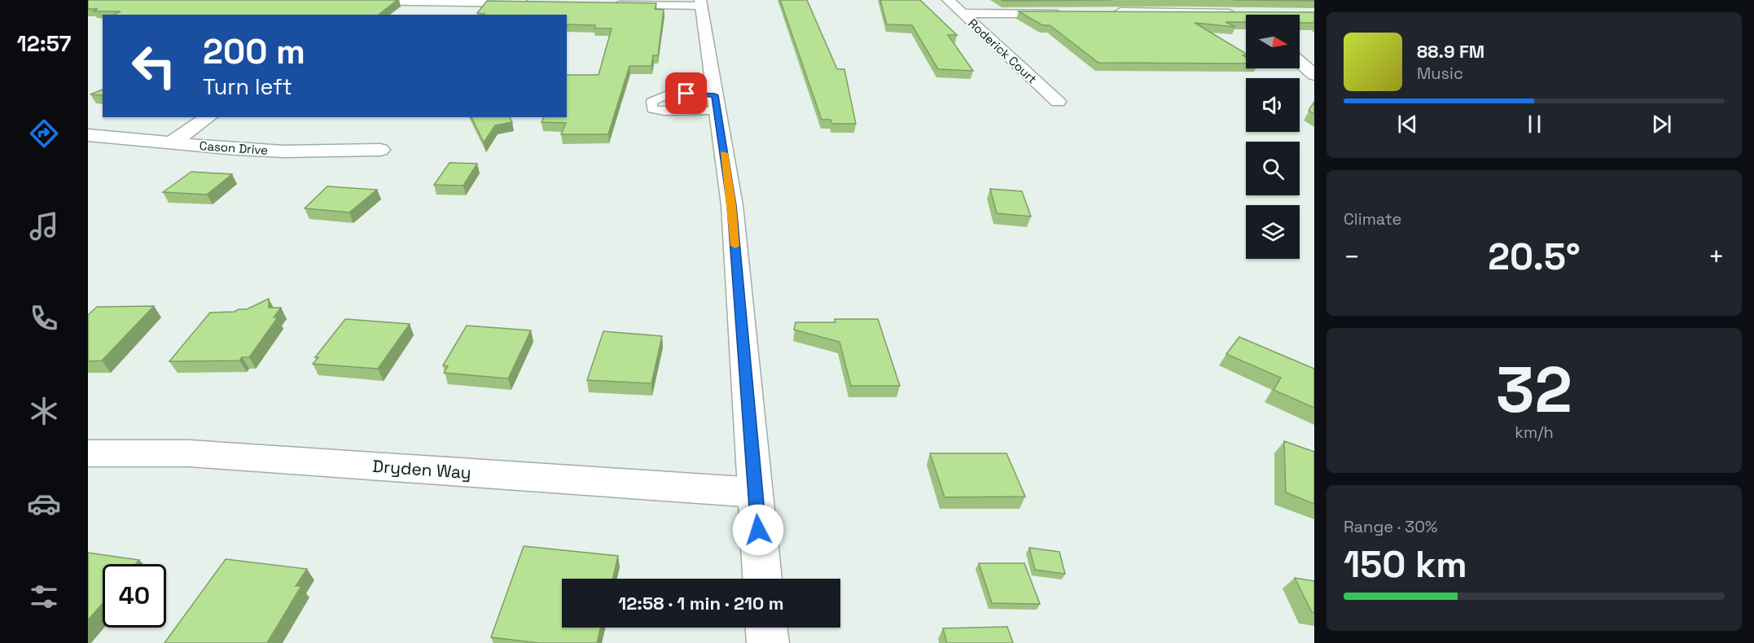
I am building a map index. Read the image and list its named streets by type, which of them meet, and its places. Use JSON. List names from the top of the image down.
{
  "streets": {
    "street": ["Roderick Court", "Cason Drive", "Dryden Way"]
  },
  "north": "right",
  "page": {
    "tabs": "12:57",
    "turn": ["200 m", "Turn left"],
    "song": ["88.9 FM", "Music"],
    "tile": [
      "Climate",
      ["32", "km/h"],
      ["Range · 30%", "150 km"]
    ],
    "heat": ["−", "20.5°", "+"],
    "limit": "40",
    "trip": "12:58 · 1 min · 210 m"
  }
}
